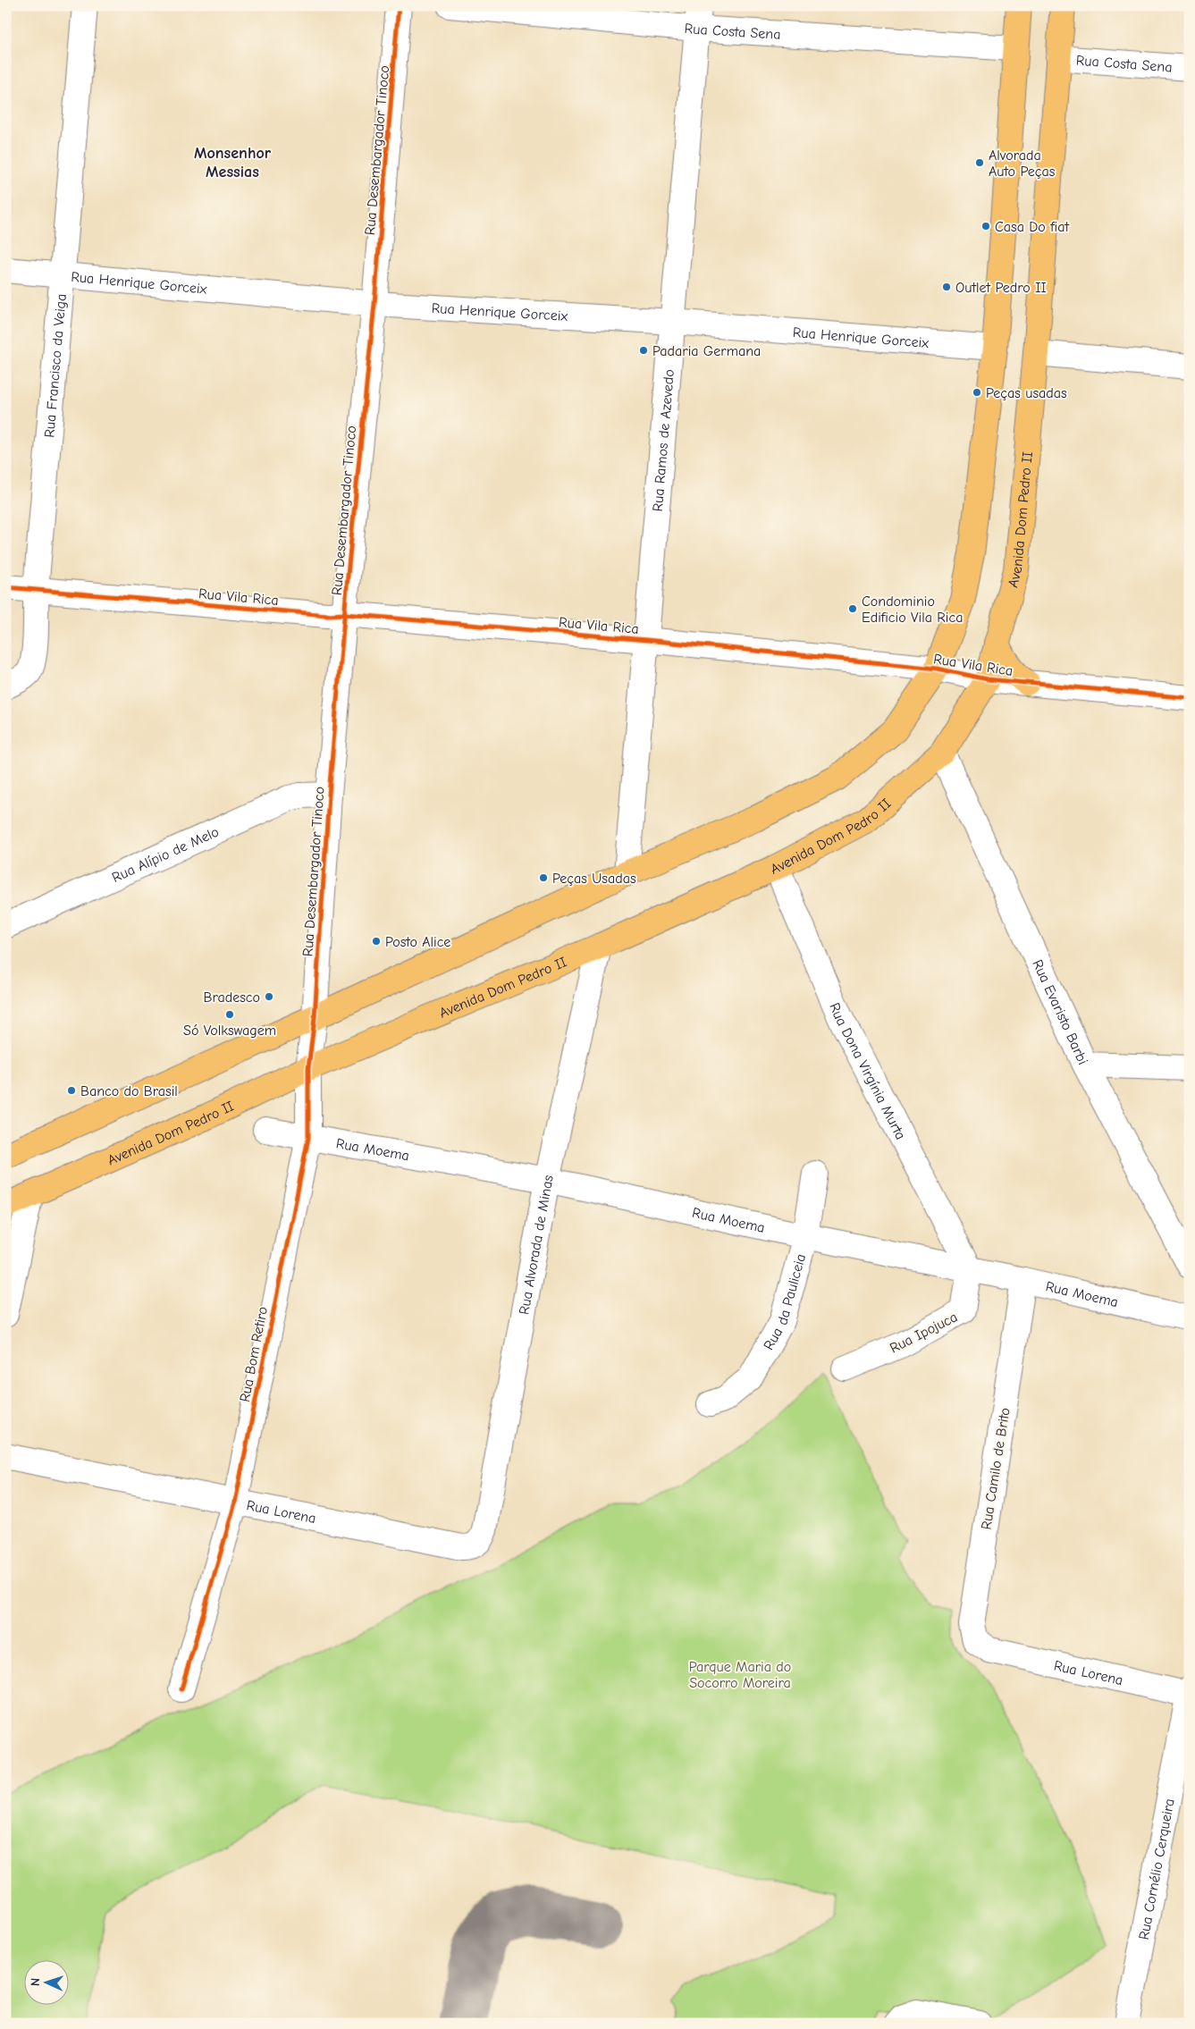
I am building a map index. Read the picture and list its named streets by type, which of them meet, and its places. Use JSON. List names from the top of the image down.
{
  "streets": {
    "main road": ["Avenida Dom Pedro II"],
    "street": [
      "Rua Costa Sena",
      "Rua Desembargador Tinoco",
      "Rua Henrique Gorceix",
      "Rua Francisco da Veiga",
      "Rua Ramos de Azevedo",
      "Rua Vila Rica",
      "Rua Alípio de Melo",
      "Rua Evaristo Barbi",
      "Rua Dona Virgínia Murta",
      "Rua Moema",
      "Rua Alvorada de Minas",
      "Rua da Pauliceia",
      "Rua Ipojuca",
      "Rua Bom Retiro",
      "Rua Camilo de Brito",
      "Rua Lorena",
      "Rua Cornélio Cerqueira"
    ]
  },
  "crossings": [
    ["Rua Costa Sena", "Rua Ramos de Azevedo"],
    ["Rua Costa Sena", "Avenida Dom Pedro II"],
    ["Rua Desembargador Tinoco", "Rua Henrique Gorceix"],
    ["Rua Desembargador Tinoco", "Rua Vila Rica"],
    ["Rua Desembargador Tinoco", "Rua Alípio de Melo"],
    ["Rua Desembargador Tinoco", "Rua Bom Retiro"],
    ["Rua Henrique Gorceix", "Rua Francisco da Veiga"],
    ["Rua Henrique Gorceix", "Rua Ramos de Azevedo"],
    ["Rua Francisco da Veiga", "Rua Vila Rica"],
    ["Rua Ramos de Azevedo", "Rua Vila Rica"],
    ["Avenida Dom Pedro II", "Rua Vila Rica"],
    ["Avenida Dom Pedro II", "Rua Evaristo Barbi"],
    ["Avenida Dom Pedro II", "Rua Dona Virgínia Murta"],
    ["Avenida Dom Pedro II", "Rua Alvorada de Minas"],
    ["Avenida Dom Pedro II", "Rua Bom Retiro"],
    ["Rua Dona Virgínia Murta", "Rua Moema"],
    ["Rua Dona Virgínia Murta", "Rua Ipojuca"],
    ["Rua Moema", "Rua Alvorada de Minas"],
    ["Rua Moema", "Rua da Pauliceia"],
    ["Rua Moema", "Rua Ipojuca"],
    ["Rua Moema", "Rua Bom Retiro"],
    ["Rua Moema", "Rua Camilo de Brito"],
    ["Rua Alvorada de Minas", "Rua Lorena"],
    ["Rua Bom Retiro", "Rua Lorena"],
    ["Rua Camilo de Brito", "Rua Lorena"],
    ["Rua Lorena", "Rua Cornélio Cerqueira"]
  ],
  "districts": ["Monsenhor Messias"],
  "parks": ["Parque Maria do Socorro Moreira"],
  "places": [
    "Alvorada Auto Peças",
    "Casa Do fiat",
    "Outlet Pedro II",
    "Padaria Germana",
    "Peças usadas",
    "Condominio Edificio Vila Rica",
    "Peças Usadas",
    "Posto Alice",
    "Bradesco",
    "Só Volkswagem",
    "Banco do Brasil"
  ],
  "north": "left"
}
